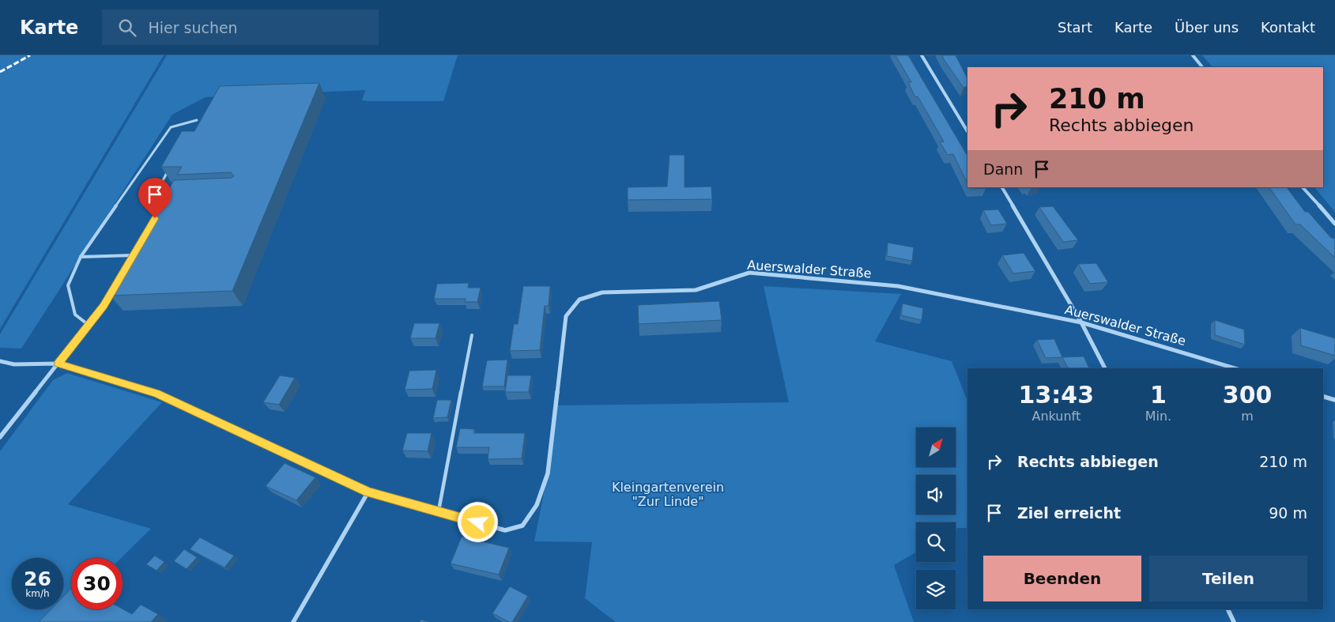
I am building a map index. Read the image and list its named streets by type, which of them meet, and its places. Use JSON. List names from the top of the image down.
{
  "streets": {
    "street": ["Auerswalder Straße"]
  },
  "parks": ["Kleingartenverein \"Zur Linde\""],
  "north": "top right",
  "page": {
    "header": "Karte",
    "search": "Hier suchen",
    "nav": [
      "Start",
      "Karte",
      "Über uns",
      "Kontakt"
    ],
    "turn": ["210 m", "Rechts abbiegen"],
    "then": "Dann",
    "eta": [
      "13:43",
      "Ankunft",
      "1",
      "Min.",
      "300",
      "m"
    ],
    "list": [
      {
        "name": "Rechts abbiegen",
        "value": "210 m"
      },
      {
        "name": "Ziel erreicht",
        "value": "90 m"
      }
    ],
    "buttons": ["Beenden", "Teilen"],
    "speed": "26 km/h",
    "limit": "30"
  }
}
